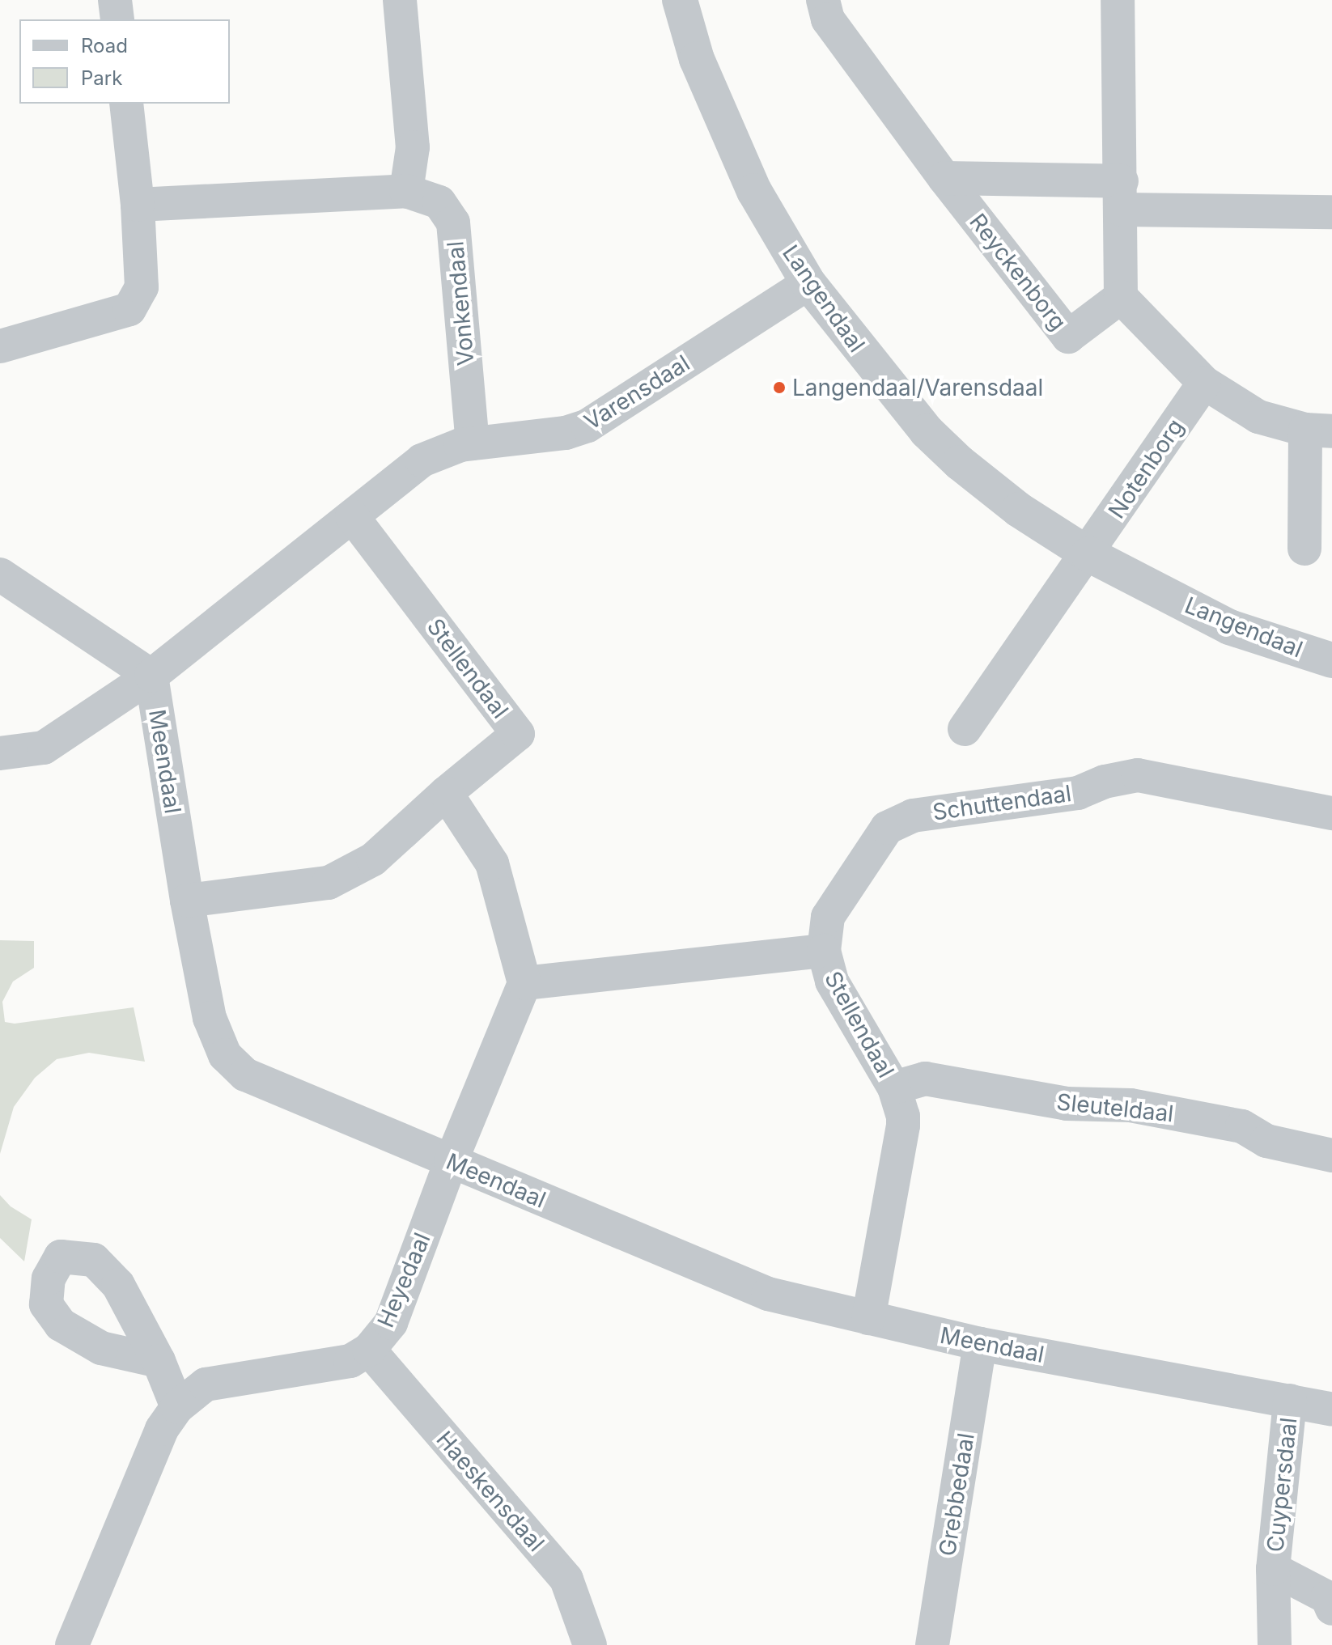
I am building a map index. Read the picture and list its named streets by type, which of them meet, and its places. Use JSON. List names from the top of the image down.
{
  "streets": {
    "street": [
      "Reyckenborg",
      "Langendaal",
      "Vonkendaal",
      "Varensdaal",
      "Notenborg",
      "Stellendaal",
      "Meendaal",
      "Schuttendaal",
      "Sleuteldaal",
      "Heyedaal",
      "Cuypersdaal",
      "Haeskensdaal",
      "Grebbedaal"
    ]
  },
  "crossings": [
    ["Langendaal", "Varensdaal"],
    ["Langendaal", "Notenborg"],
    ["Vonkendaal", "Varensdaal"],
    ["Varensdaal", "Stellendaal"],
    ["Varensdaal", "Meendaal"],
    ["Stellendaal", "Meendaal"],
    ["Stellendaal", "Schuttendaal"],
    ["Stellendaal", "Sleuteldaal"],
    ["Meendaal", "Heyedaal"],
    ["Meendaal", "Cuypersdaal"],
    ["Meendaal", "Grebbedaal"],
    ["Heyedaal", "Haeskensdaal"]
  ],
  "places": ["Langendaal/Varensdaal"],
  "legend": ["Road", "Park"]
}
